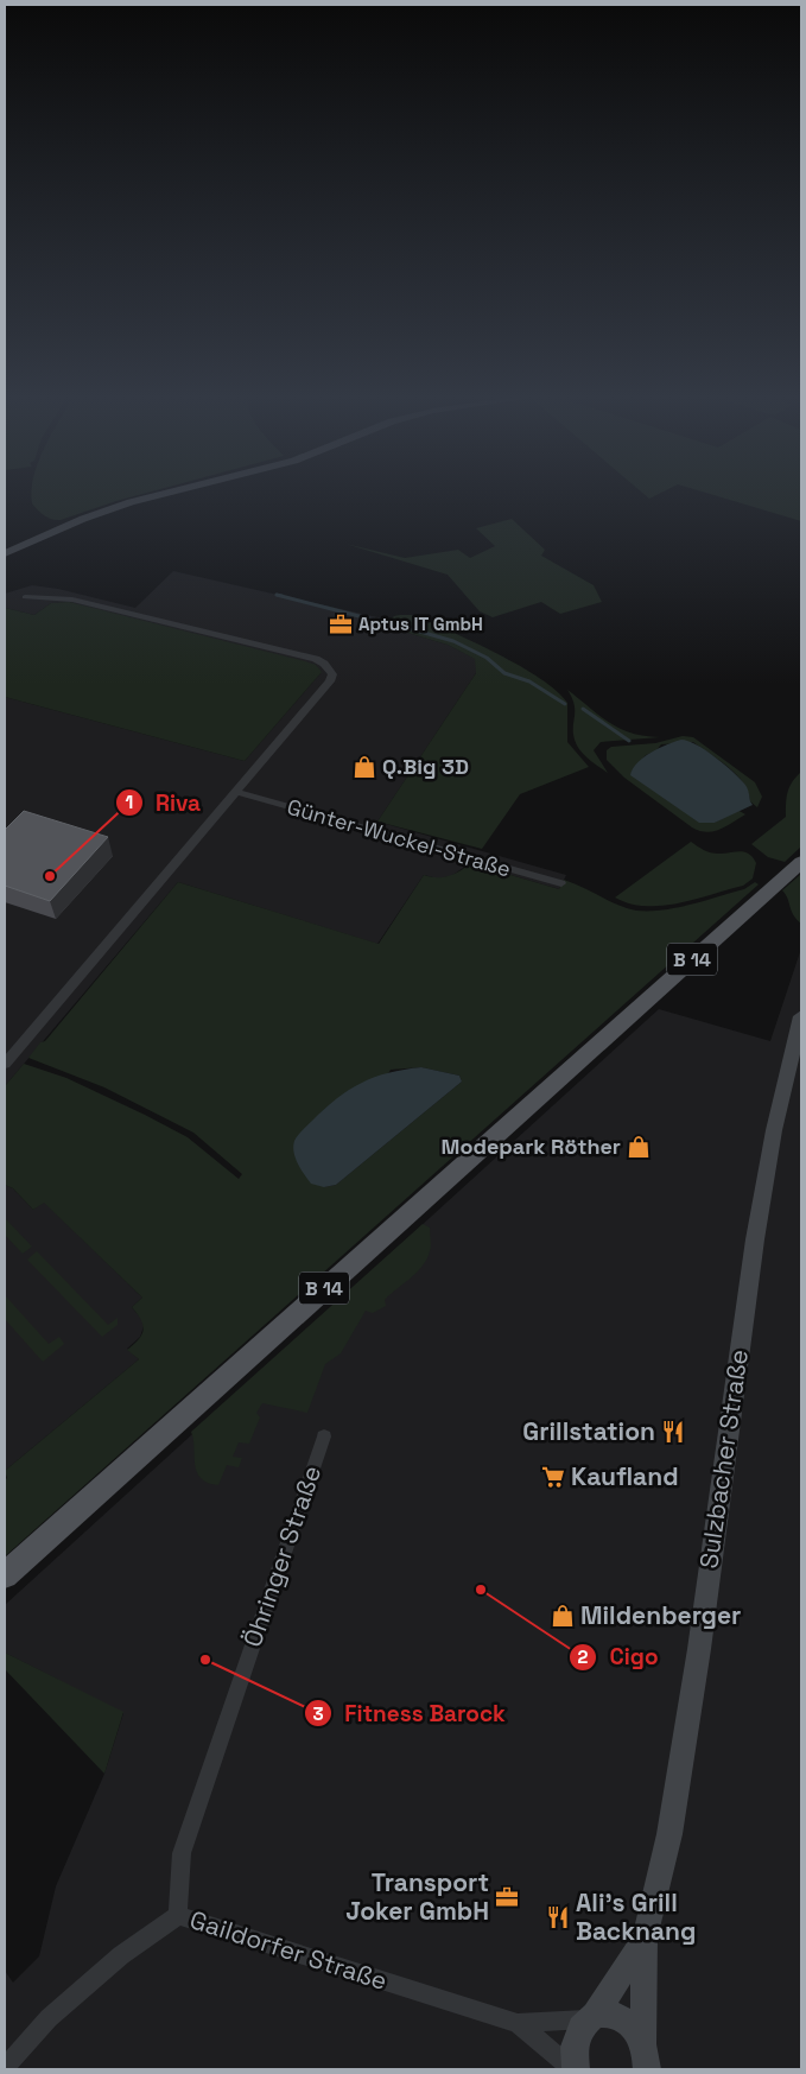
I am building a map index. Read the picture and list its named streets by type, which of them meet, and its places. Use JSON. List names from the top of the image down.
{
  "streets": {
    "main road": ["B 14"],
    "street": [
      "Günter-Wuckel-Straße",
      "Sulzbacher Straße",
      "Öhringer Straße",
      "Gaildorfer Straße"
    ]
  },
  "crossings": [
    ["Sulzbacher Straße", "Gaildorfer Straße"],
    ["Öhringer Straße", "Gaildorfer Straße"]
  ],
  "places": {
    "office": ["Aptus IT GmbH", "Transport Joker GmbH"],
    "shop": ["Q.Big 3D", "Modepark Röther", "Mildenberger"],
    "other": ["Riva", "Cigo", "Fitness Barock"],
    "restaurant": ["Grillstation", "Ali's Grill Backnang"],
    "supermarket": ["Kaufland"]
  }
}
